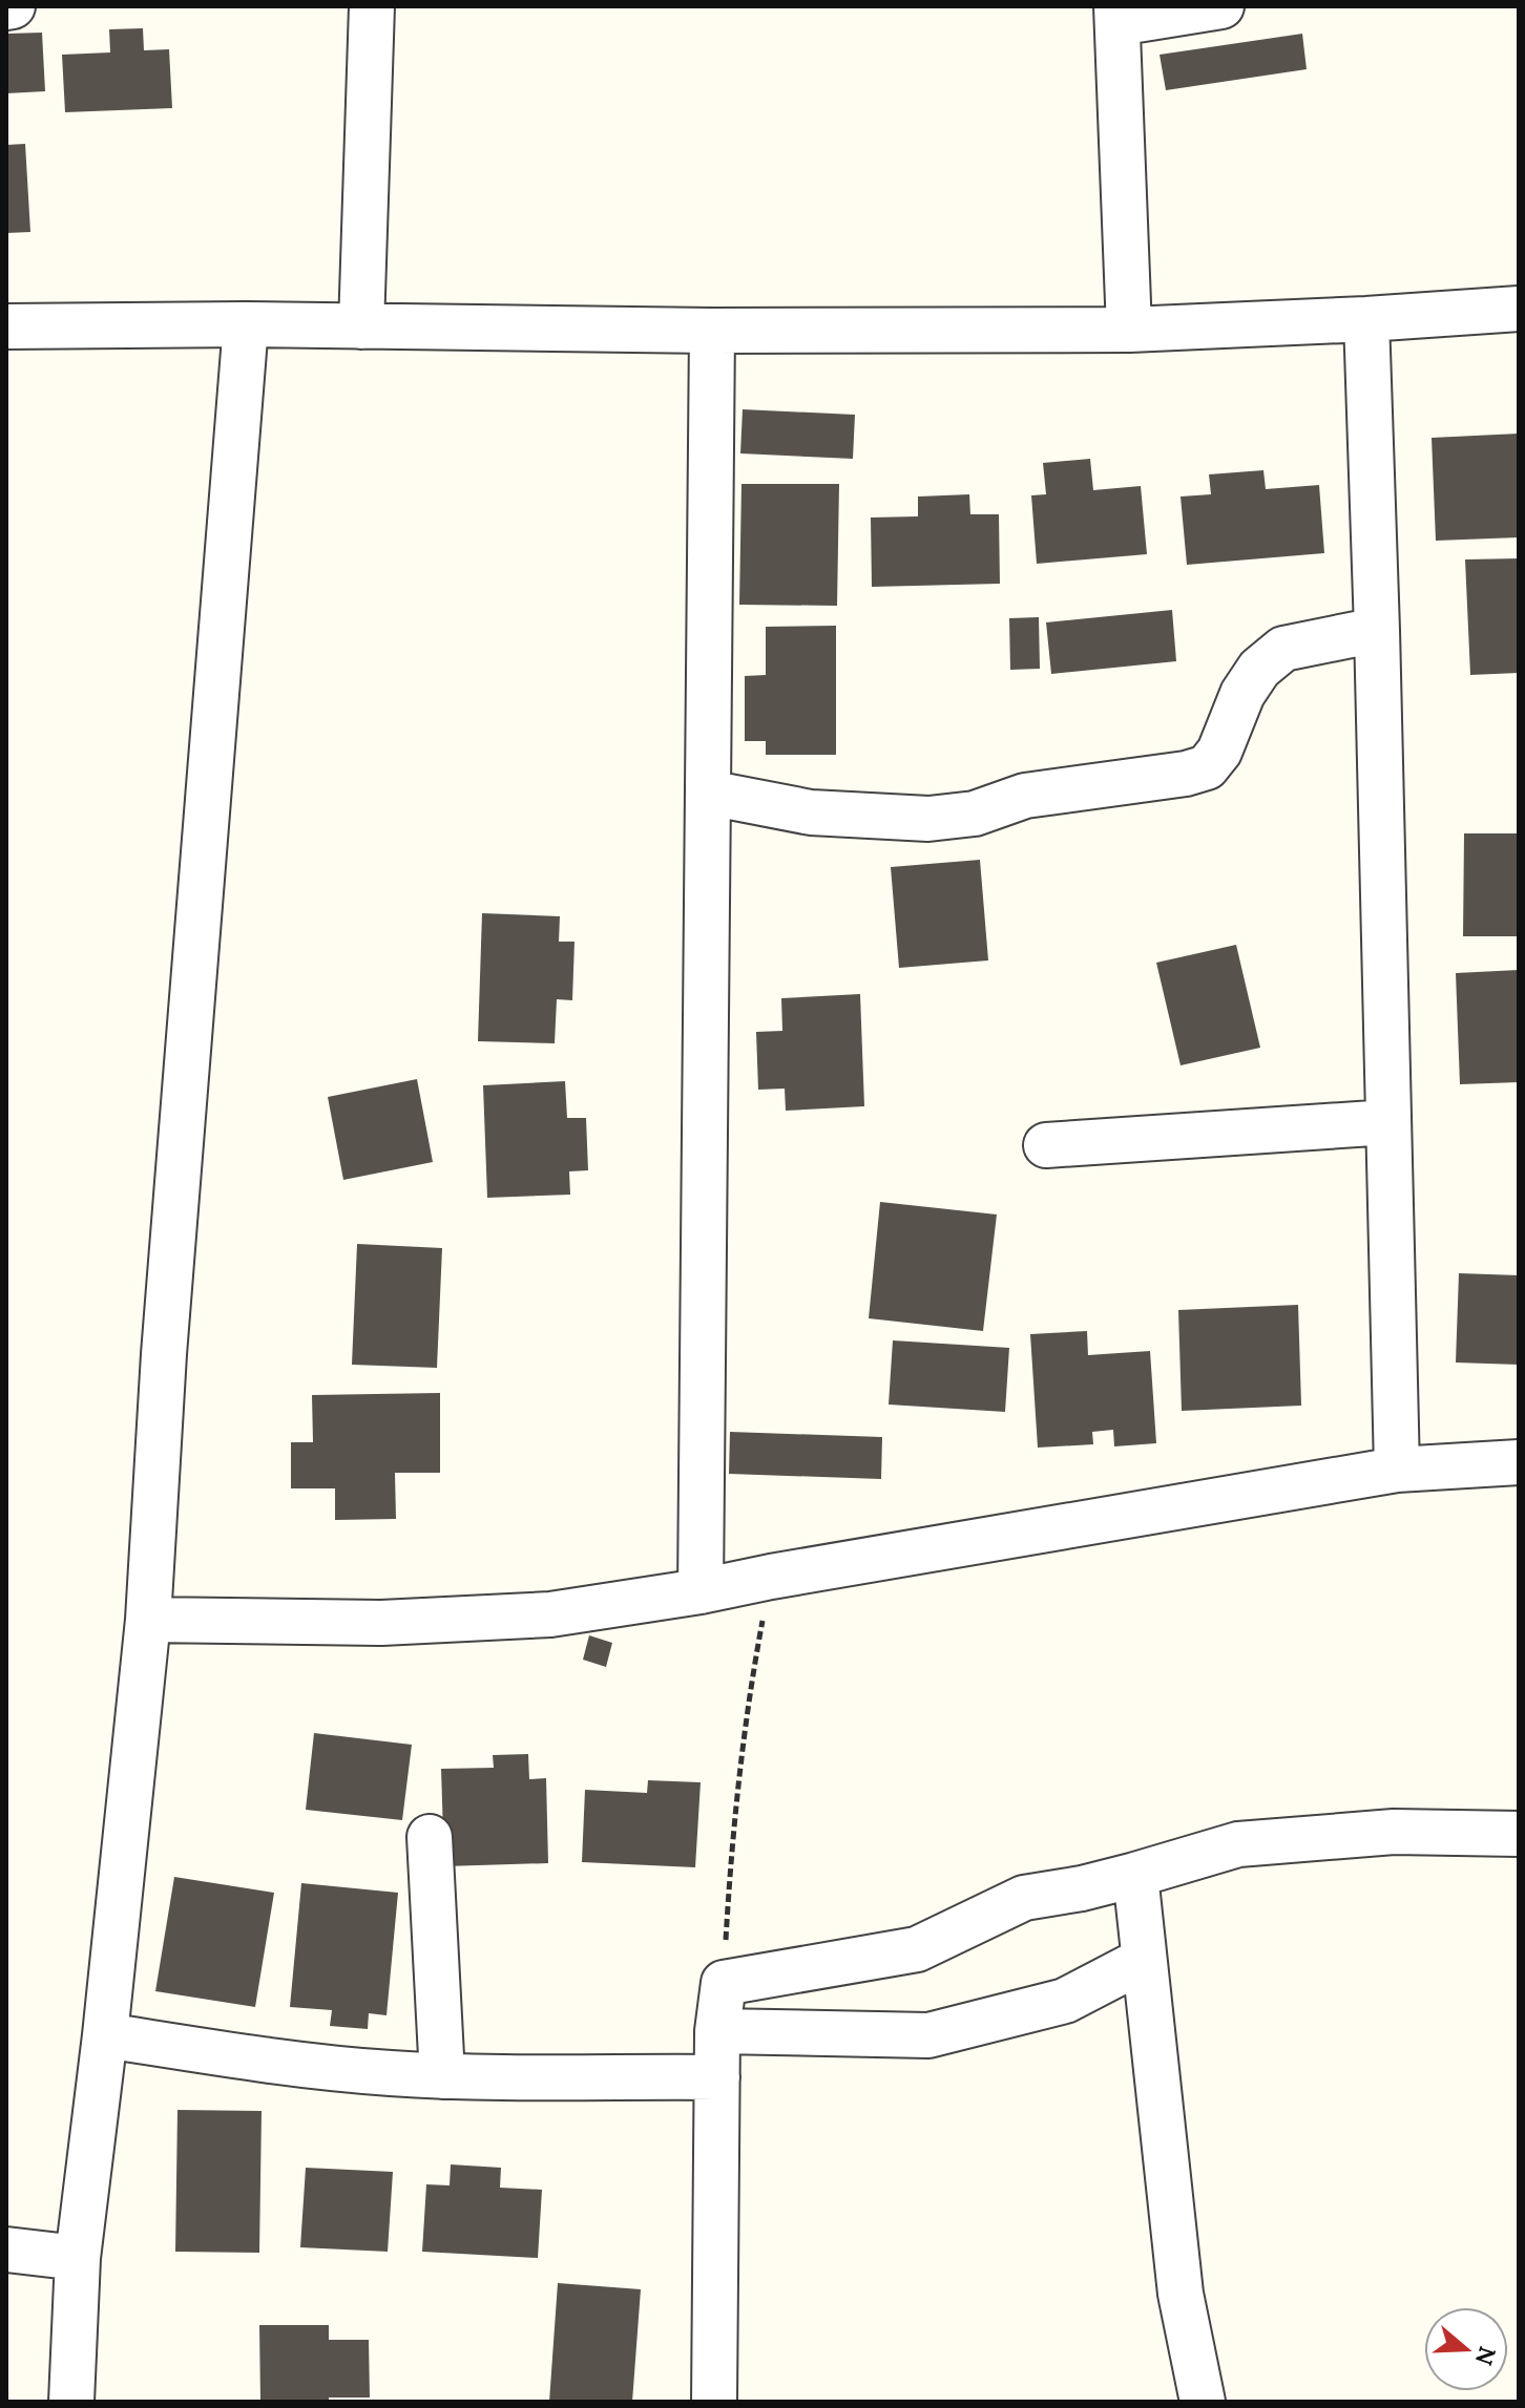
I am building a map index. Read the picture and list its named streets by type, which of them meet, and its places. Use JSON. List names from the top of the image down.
{
  "north": "right"
}
